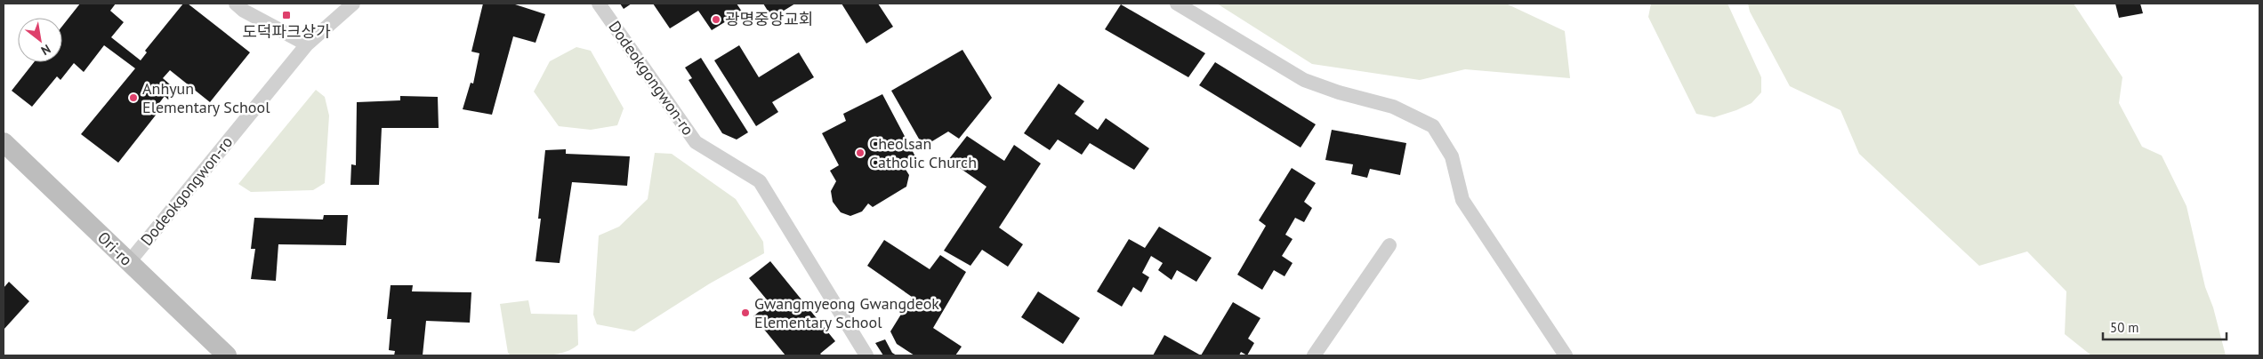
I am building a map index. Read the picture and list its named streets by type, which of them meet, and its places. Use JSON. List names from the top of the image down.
{
  "streets": {
    "main road": ["Ori-ro"],
    "street": ["Dodeokgongwon-ro"]
  },
  "crossings": [
    ["Dodeokgongwon-ro", "Ori-ro"]
  ],
  "places": {
    "transit": ["도덕파크상가"],
    "other": [
      "광명중앙교회",
      "Anhyun Elementary School",
      "Cheolsan Catholic Church",
      "Gwangmyeong Gwangdeok Elementary School"
    ]
  },
  "scale_bar": "50 m",
  "north": "bottom right"
}
